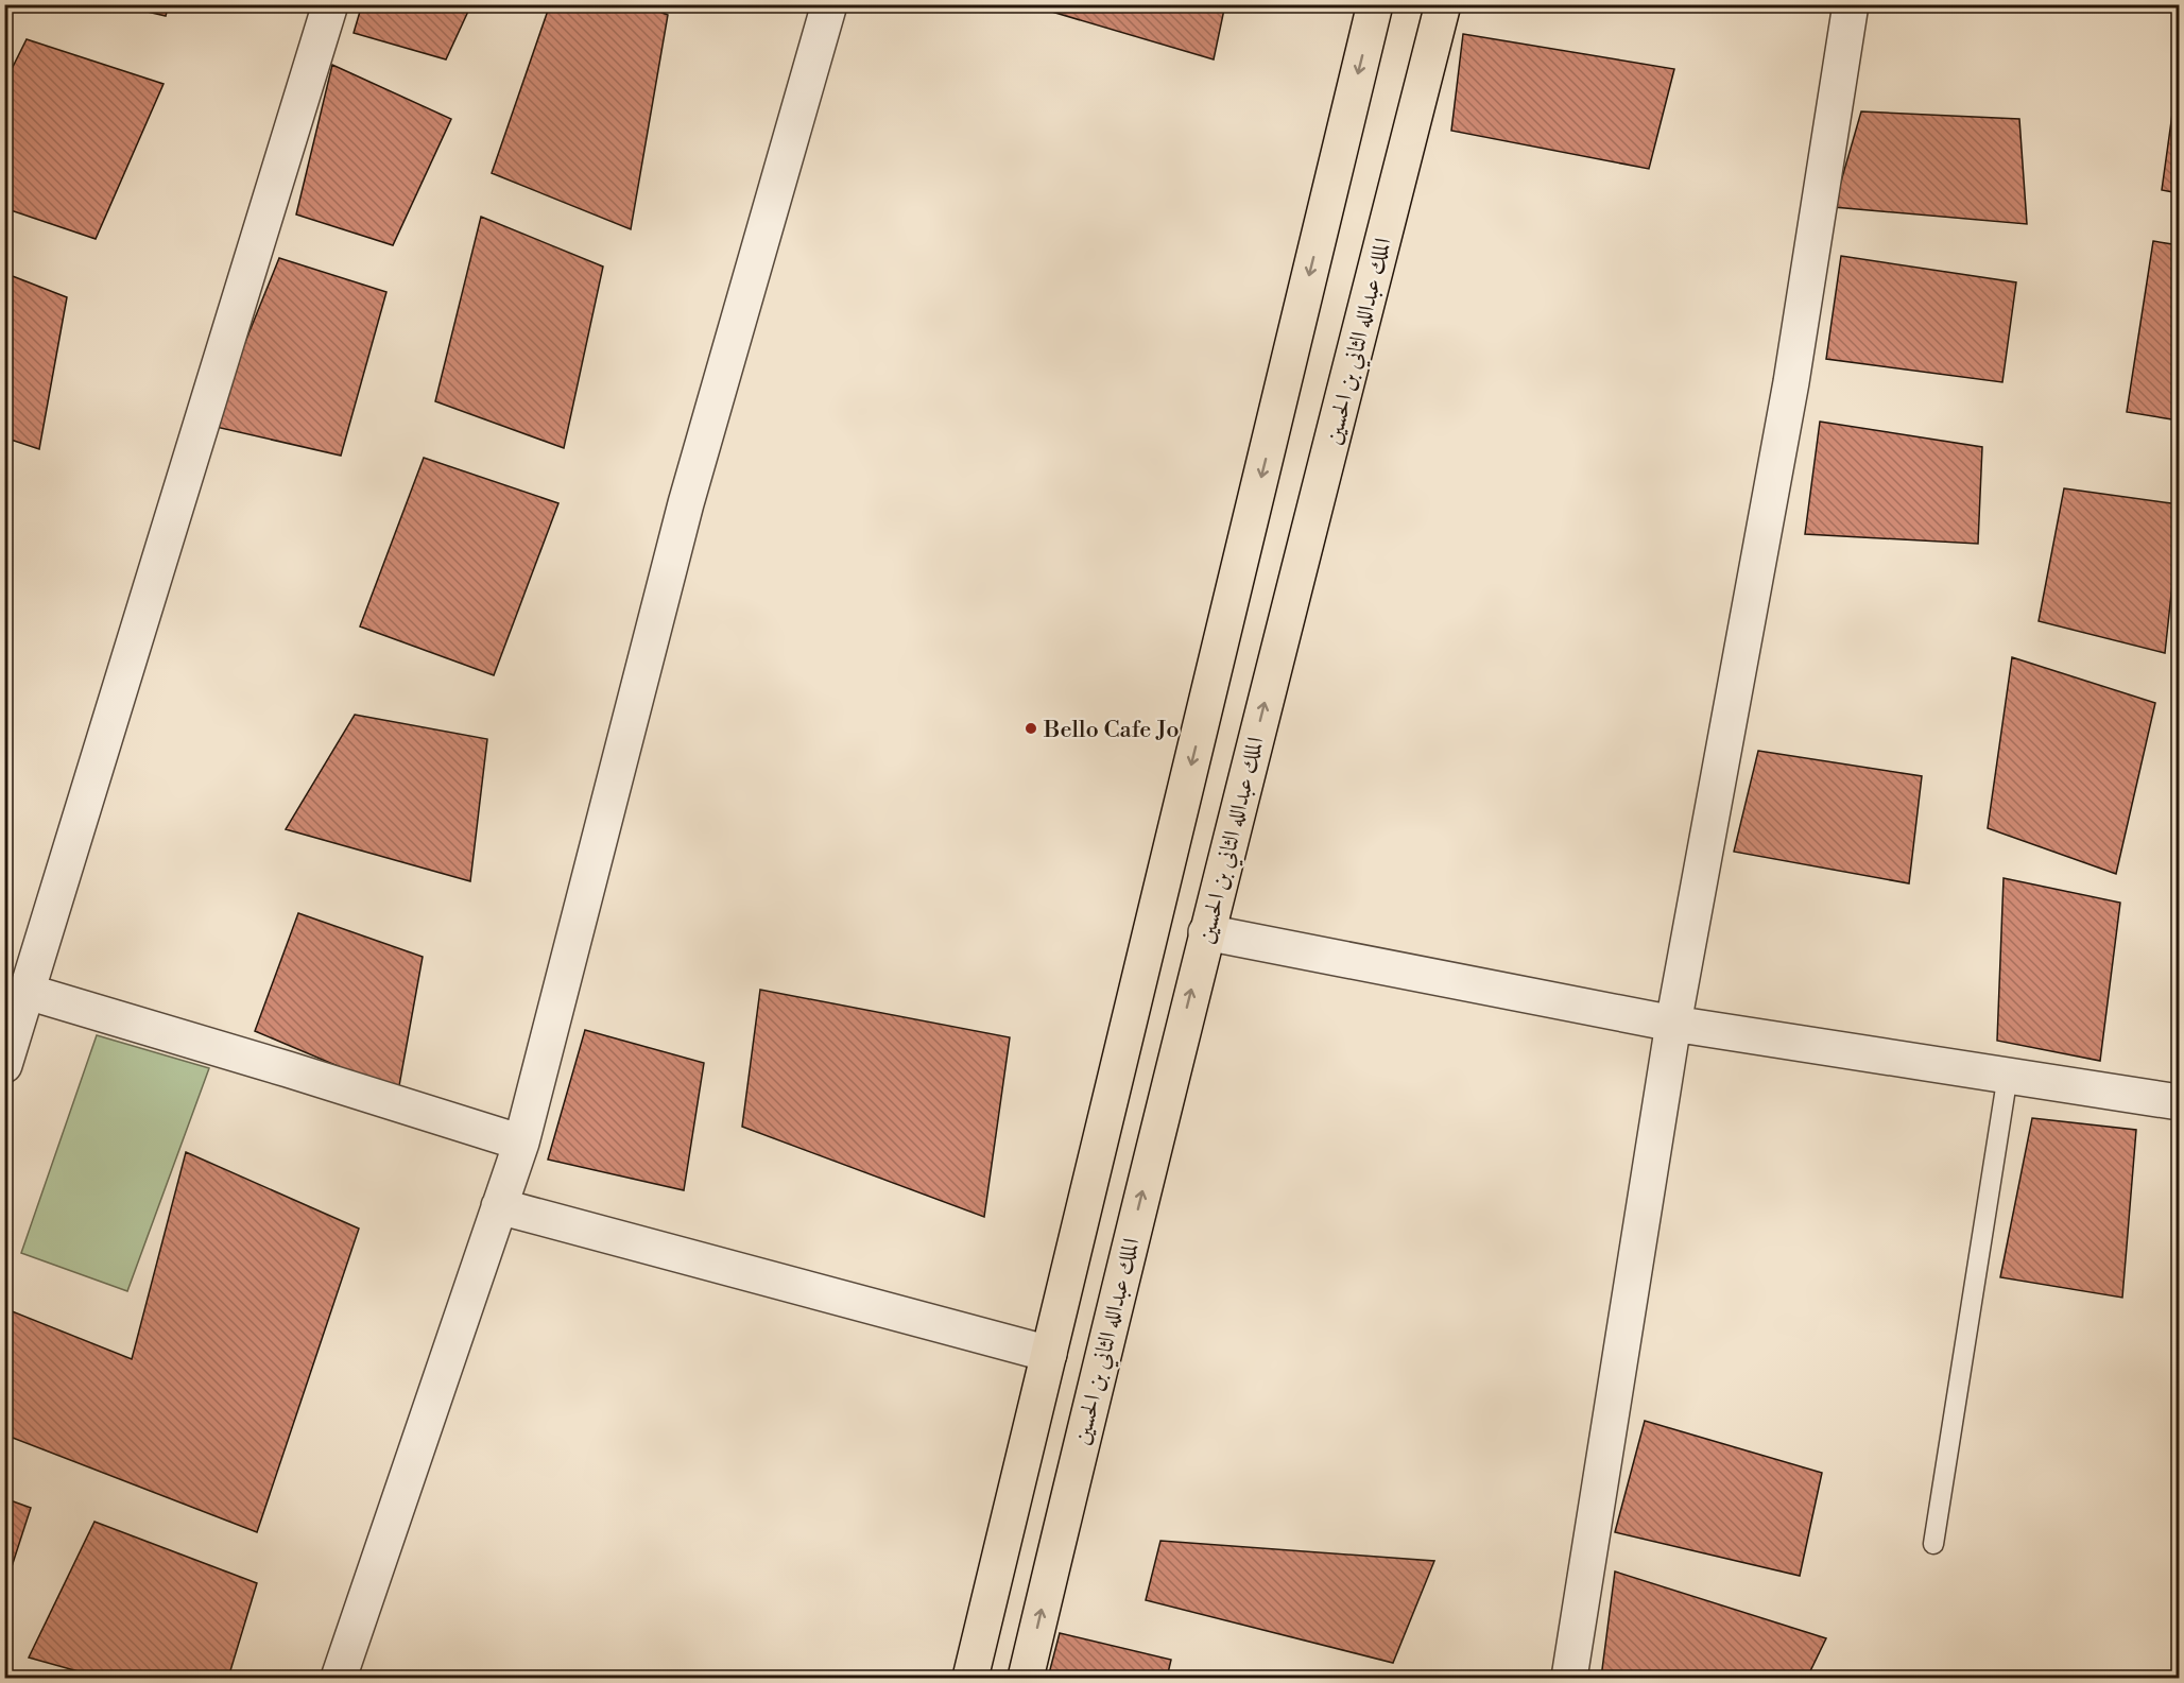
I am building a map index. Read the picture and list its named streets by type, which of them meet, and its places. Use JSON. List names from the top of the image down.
{
  "streets": {
    "main road": ["الملك عبدالله الثاني بن الحسين"]
  },
  "places": ["Bello Cafe Jo"]
}
